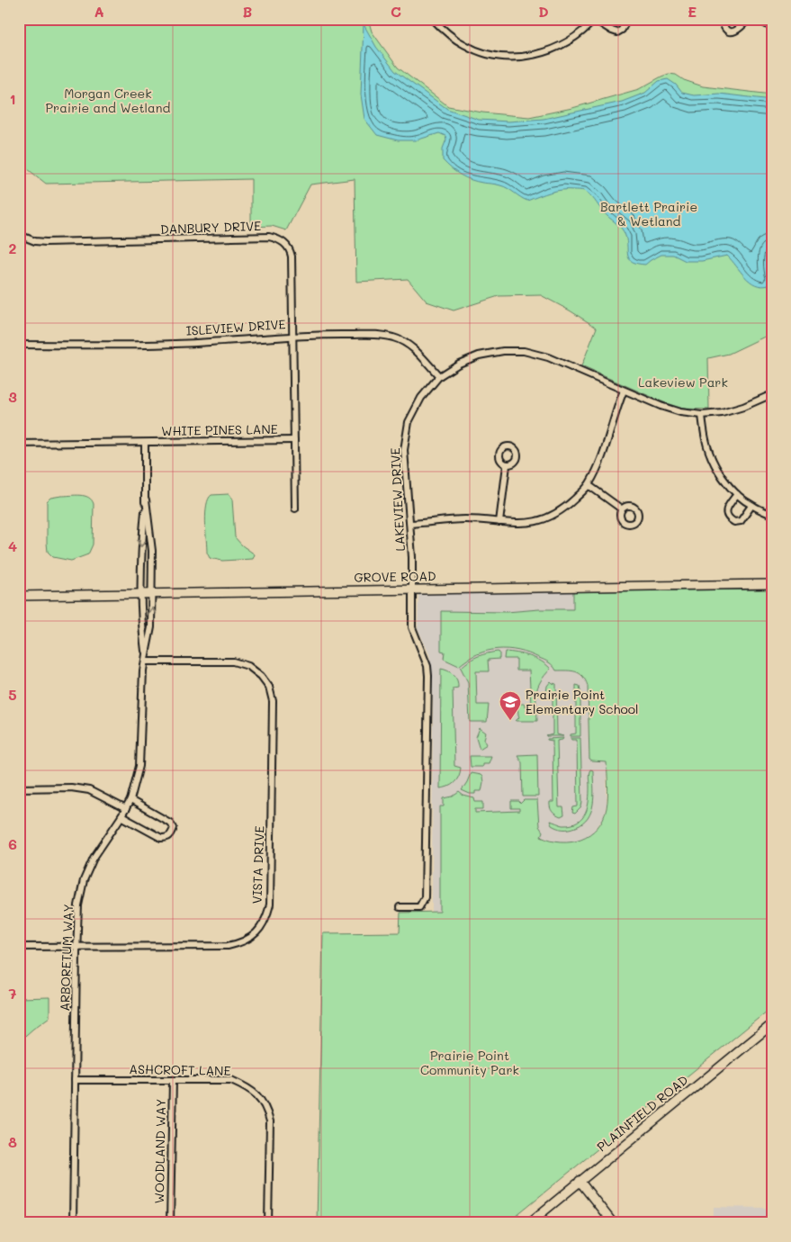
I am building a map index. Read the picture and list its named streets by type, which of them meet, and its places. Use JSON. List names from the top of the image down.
{
  "streets": {
    "street": [
      "DANBURY DRIVE",
      "ISLEVIEW DRIVE",
      "WHITE PINES LANE",
      "LAKEVIEW DRIVE",
      "GROVE ROAD",
      "VISTA DRIVE",
      "ARBORETUM WAY",
      "ASHCROFT LANE",
      "PLAINFIELD ROAD",
      "WOODLAND WAY"
    ]
  },
  "crossings": [
    ["DANBURY DRIVE", "ISLEVIEW DRIVE"],
    ["DANBURY DRIVE", "WHITE PINES LANE"],
    ["ISLEVIEW DRIVE", "LAKEVIEW DRIVE"],
    ["WHITE PINES LANE", "ARBORETUM WAY"],
    ["LAKEVIEW DRIVE", "GROVE ROAD"],
    ["GROVE ROAD", "ARBORETUM WAY"],
    ["VISTA DRIVE", "ARBORETUM WAY"],
    ["ARBORETUM WAY", "ASHCROFT LANE"],
    ["ASHCROFT LANE", "WOODLAND WAY"]
  ],
  "parks": [
    "Morgan Creek Prairie and Wetland",
    "Bartlett Prairie & Wetland",
    "Lakeview Park",
    "Prairie Point Community Park"
  ],
  "places": {
    "school or university": ["Prairie Point Elementary School"]
  },
  "grid": {
    "columns": [
      "A",
      "B",
      "C",
      "D",
      "E"
    ],
    "rows": [
      "1",
      "2",
      "3",
      "4",
      "5",
      "6",
      "7",
      "8"
    ]
  }
}
